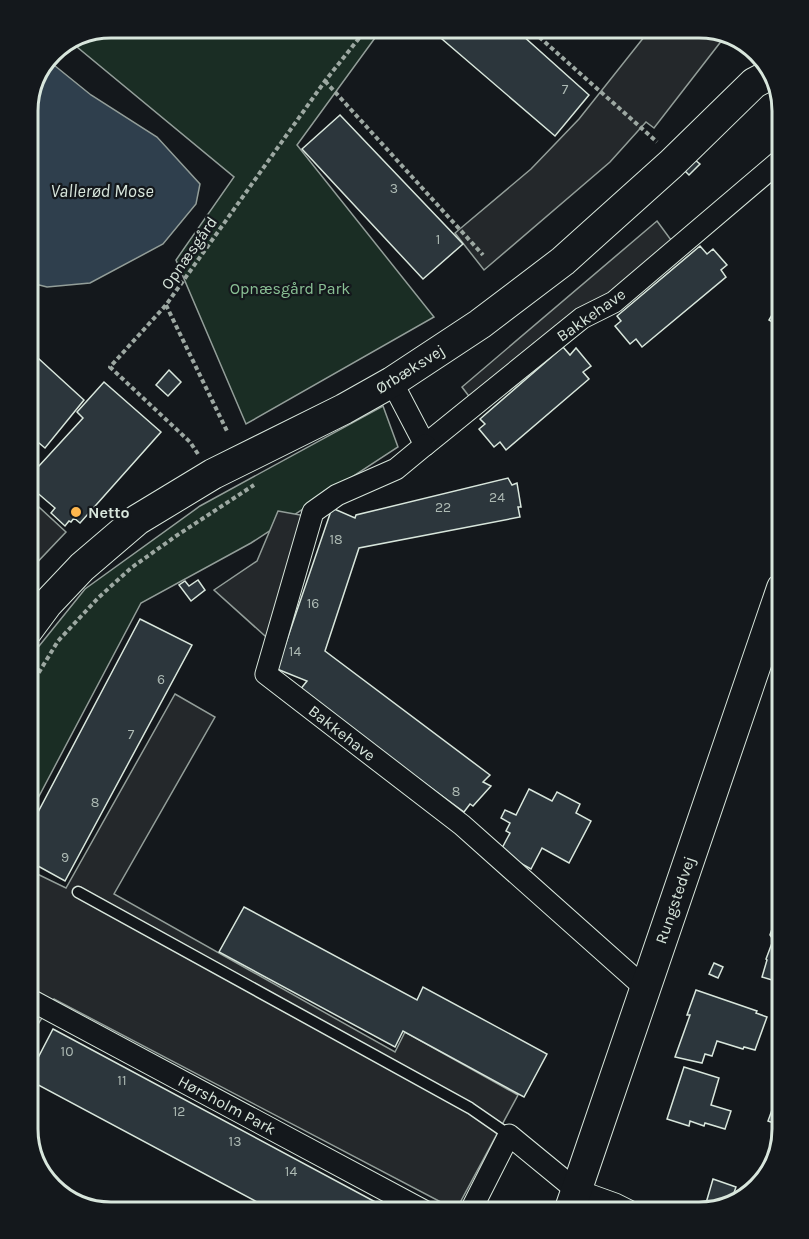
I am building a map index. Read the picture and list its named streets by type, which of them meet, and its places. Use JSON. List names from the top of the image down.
{
  "streets": {
    "street": [
      "Bakkehave",
      "Ørbæksvej",
      "Rungstedvej",
      "Hørsholm Park"
    ],
    "path": ["Opnæsgård"]
  },
  "crossings": [
    ["Opnæsgård", "Ørbæksvej"],
    ["Bakkehave", "Rungstedvej"]
  ],
  "water": ["Vallerød Mose"],
  "parks": ["Opnæsgård Park"],
  "places": ["Netto"],
  "house_numbers": [
    "7",
    "3",
    "1",
    "24",
    "22",
    "18",
    "16",
    "14",
    "6",
    "7",
    "8",
    "8",
    "9",
    "10",
    "11",
    "12",
    "13",
    "14"
  ]
}
